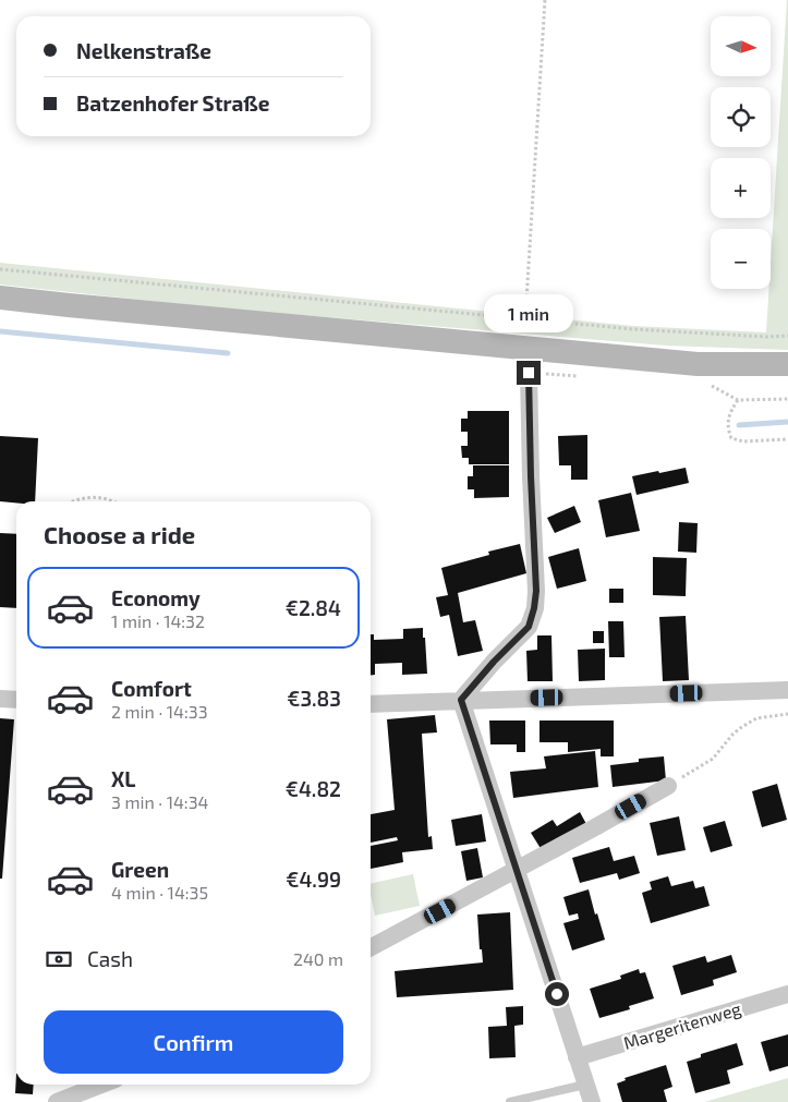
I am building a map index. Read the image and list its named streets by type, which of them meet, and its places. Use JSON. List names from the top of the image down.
{
  "streets": {
    "street": ["Margeritenweg"]
  },
  "north": "right",
  "page": {
    "map_buttons": ["+", "−"],
    "banner": ["Nelkenstraße", "Batzenhofer Straße"],
    "bubble": "1 min",
    "heading": "Choose a ride",
    "list": [
      {
        "name": "Economy",
        "note": "1 min · 14:32",
        "value": "€2.84"
      },
      {
        "name": "Comfort",
        "note": "2 min · 14:33",
        "value": "€3.83"
      },
      {
        "name": "XL",
        "note": "3 min · 14:34",
        "value": "€4.82"
      },
      {
        "name": "Green",
        "note": "4 min · 14:35",
        "value": "€4.99"
      }
    ],
    "pay": ["Cash", "240 m"],
    "buttons": "Confirm"
  }
}
